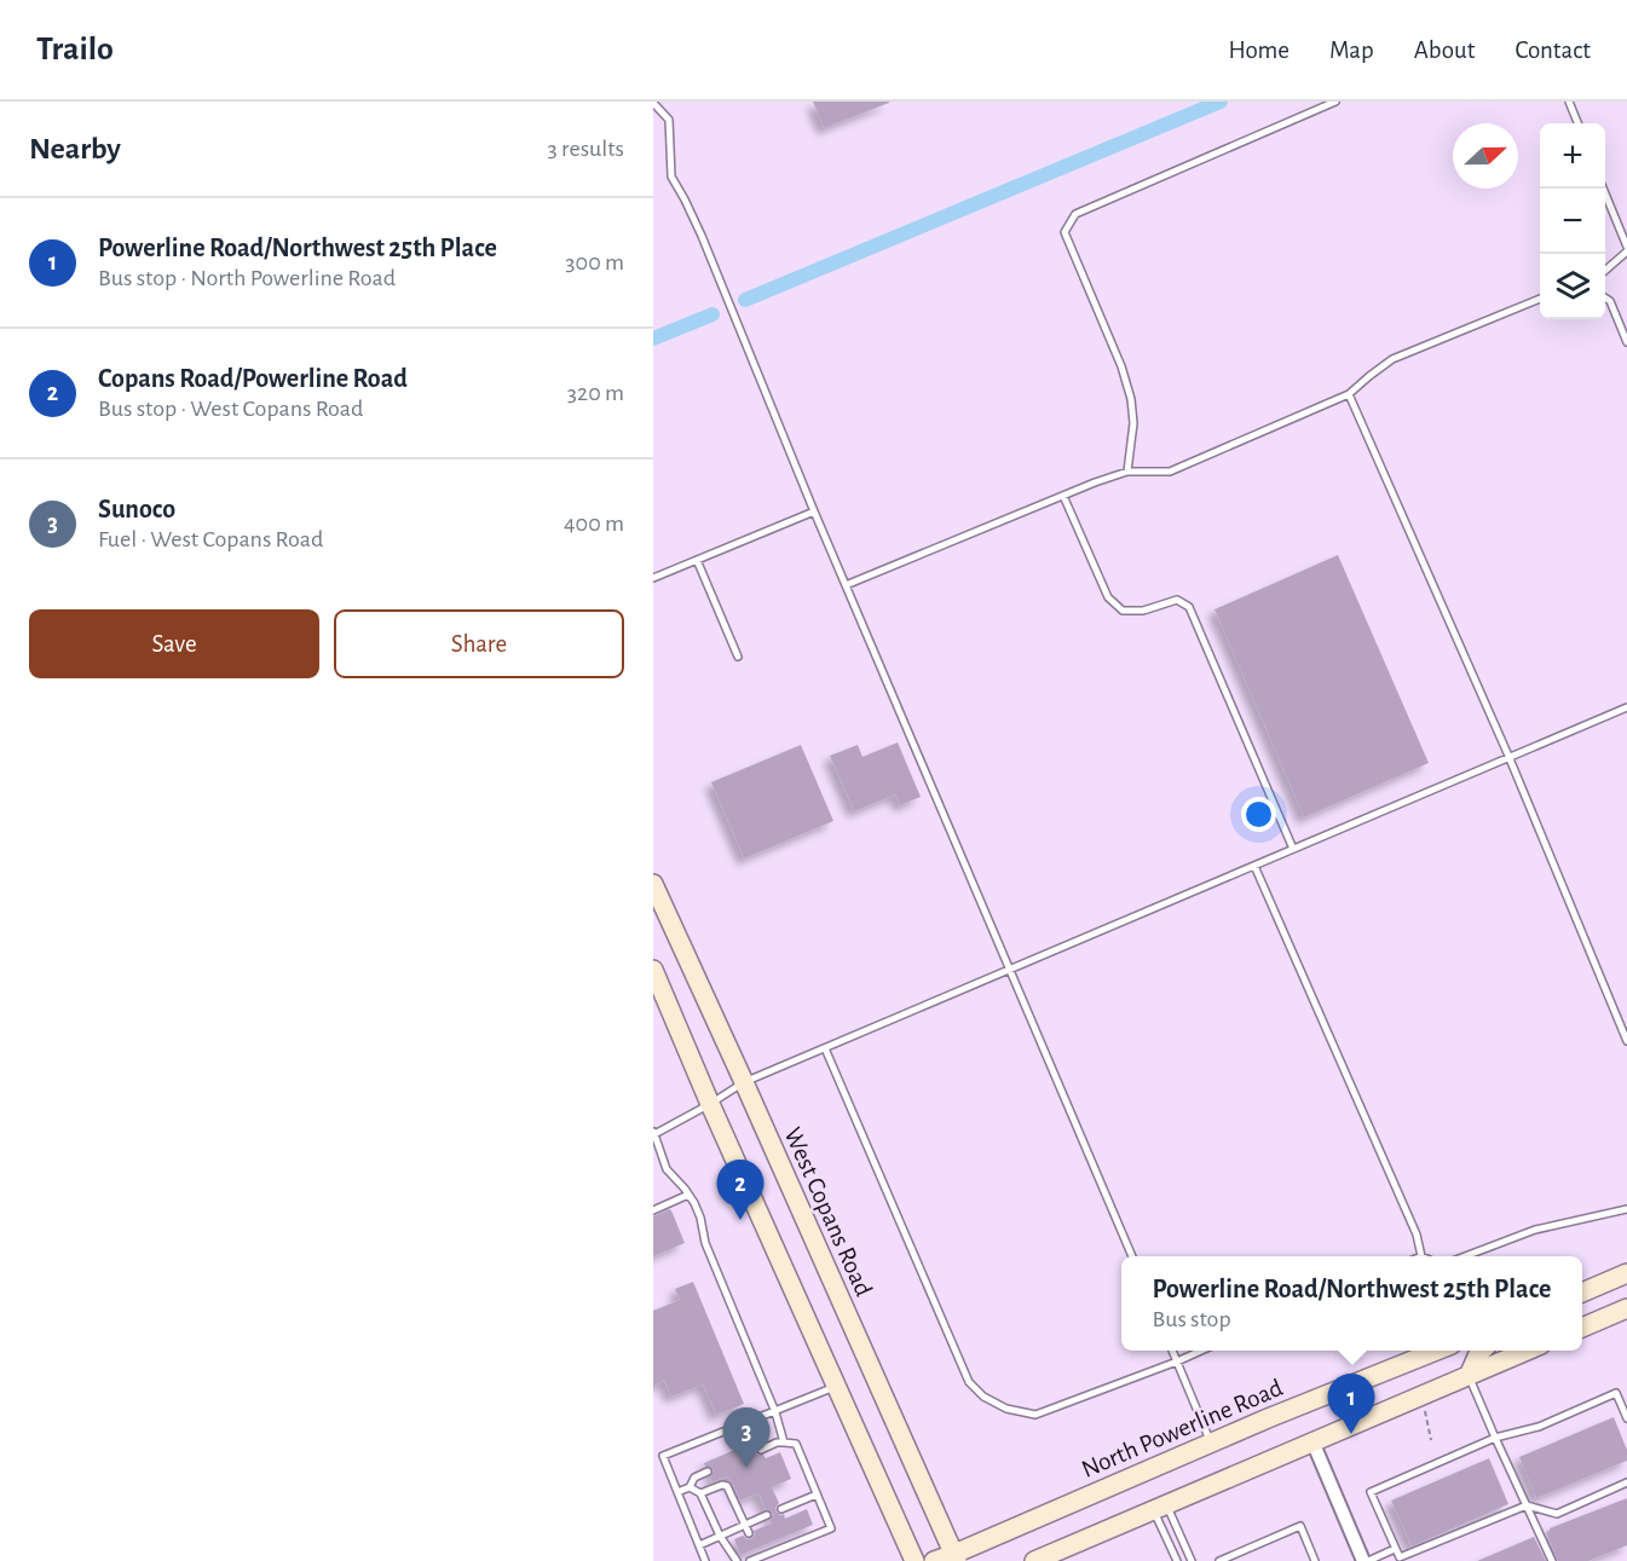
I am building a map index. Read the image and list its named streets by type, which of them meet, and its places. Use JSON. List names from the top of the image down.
{
  "streets": {
    "main road": ["West Copans Road", "North Powerline Road"]
  },
  "crossings": [
    ["West Copans Road", "North Powerline Road"]
  ],
  "north": "right",
  "page": {
    "header": "Trailo",
    "nav": [
      "Home",
      "Map",
      "About",
      "Contact"
    ],
    "heading": ["Nearby", "3 results"],
    "map_buttons": ["+", "−"],
    "list": [
      {
        "mark": "1",
        "name": "Powerline Road/Northwest 25th Place",
        "note": "Bus stop · North Powerline Road",
        "value": "300 m"
      },
      {
        "mark": "2",
        "name": "Copans Road/Powerline Road",
        "note": "Bus stop · West Copans Road",
        "value": "320 m"
      },
      {
        "mark": "3",
        "name": "Sunoco",
        "note": "Fuel · West Copans Road",
        "value": "400 m"
      }
    ],
    "buttons": ["Save", "Share"],
    "pins": ["2", "1", "3"],
    "popup": ["Powerline Road/Northwest 25th Place", "Bus stop"]
  }
}
